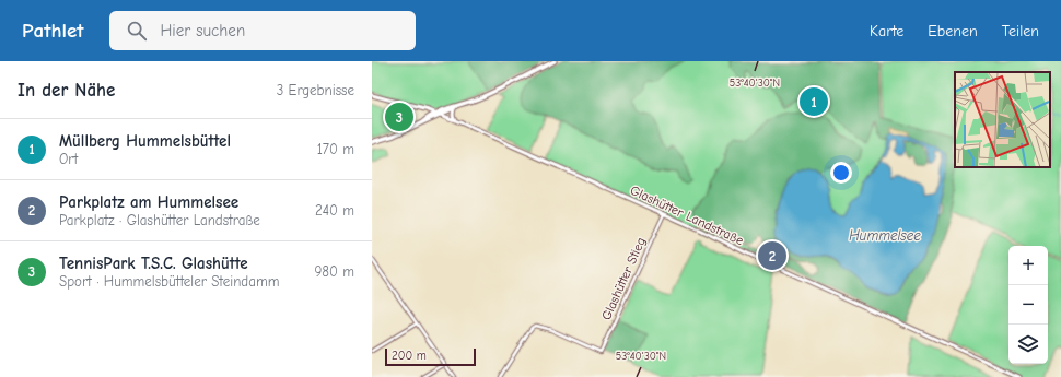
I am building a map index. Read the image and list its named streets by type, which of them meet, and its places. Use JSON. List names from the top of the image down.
{
  "streets": {
    "street": ["Glashütter Landstraße", "Glashütter Stieg"]
  },
  "crossings": [
    ["Glashütter Landstraße", "Glashütter Stieg"]
  ],
  "water": ["Hummelsee"],
  "scale_bar": "200 m",
  "page": {
    "header": "Pathlet",
    "search": "Hier suchen",
    "nav": ["Karte", "Ebenen", "Teilen"],
    "heading": ["In der Nähe", "3 Ergebnisse"],
    "pins": ["1", "3", "2"],
    "list": [
      {
        "mark": "1",
        "name": "Müllberg Hummelsbüttel",
        "note": "Ort",
        "value": "170 m"
      },
      {
        "mark": "2",
        "name": "Parkplatz am Hummelsee",
        "note": "Parkplatz · Glashütter Landstraße",
        "value": "240 m"
      },
      {
        "mark": "3",
        "name": "TennisPark T.S.C. Glashütte",
        "note": "Sport · Hummelsbütteler Steindamm",
        "value": "980 m"
      }
    ],
    "map_buttons": ["+", "−"],
    "scale": "200 m"
  },
  "coordinates": ["53°40'30\"N"]
}
